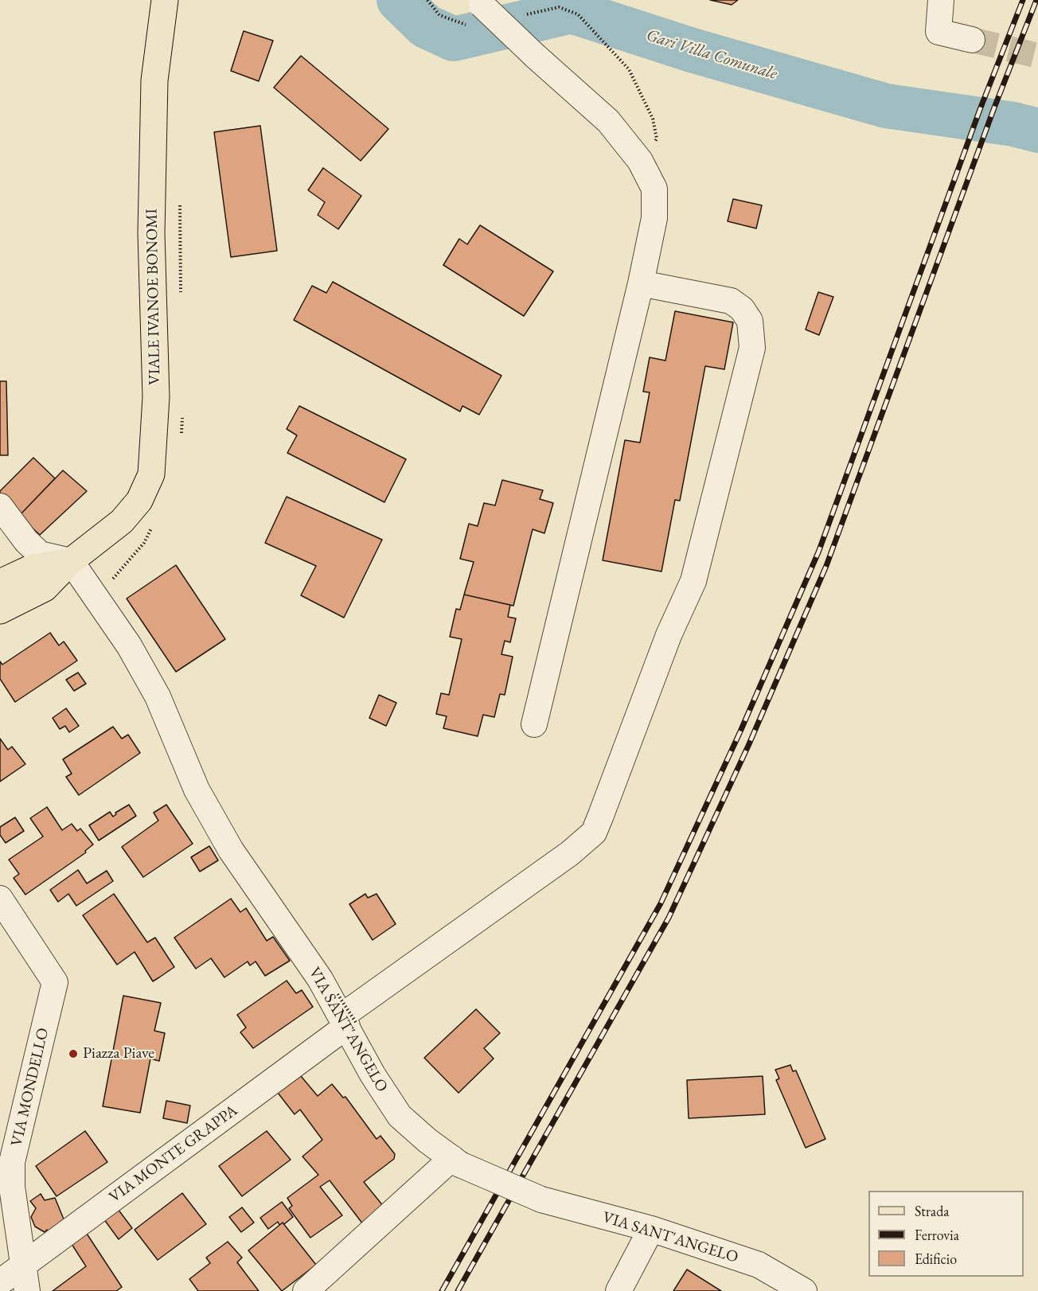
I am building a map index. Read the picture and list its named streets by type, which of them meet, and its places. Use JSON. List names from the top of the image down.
{
  "streets": {
    "main road": ["VIALE IVANOE BONOMI"],
    "street": ["VIA SANT'ANGELO", "VIA MONDELLO", "VIA MONTE GRAPPA"]
  },
  "crossings": [
    ["VIALE IVANOE BONOMI", "VIA SANT'ANGELO"],
    ["VIA SANT'ANGELO", "VIA MONTE GRAPPA"],
    ["VIA MONDELLO", "VIA MONTE GRAPPA"]
  ],
  "water": ["Gari Villa Comunale"],
  "places": ["Piazza Piave"],
  "legend": ["Strada", "Ferrovia", "Edificio"]
}
